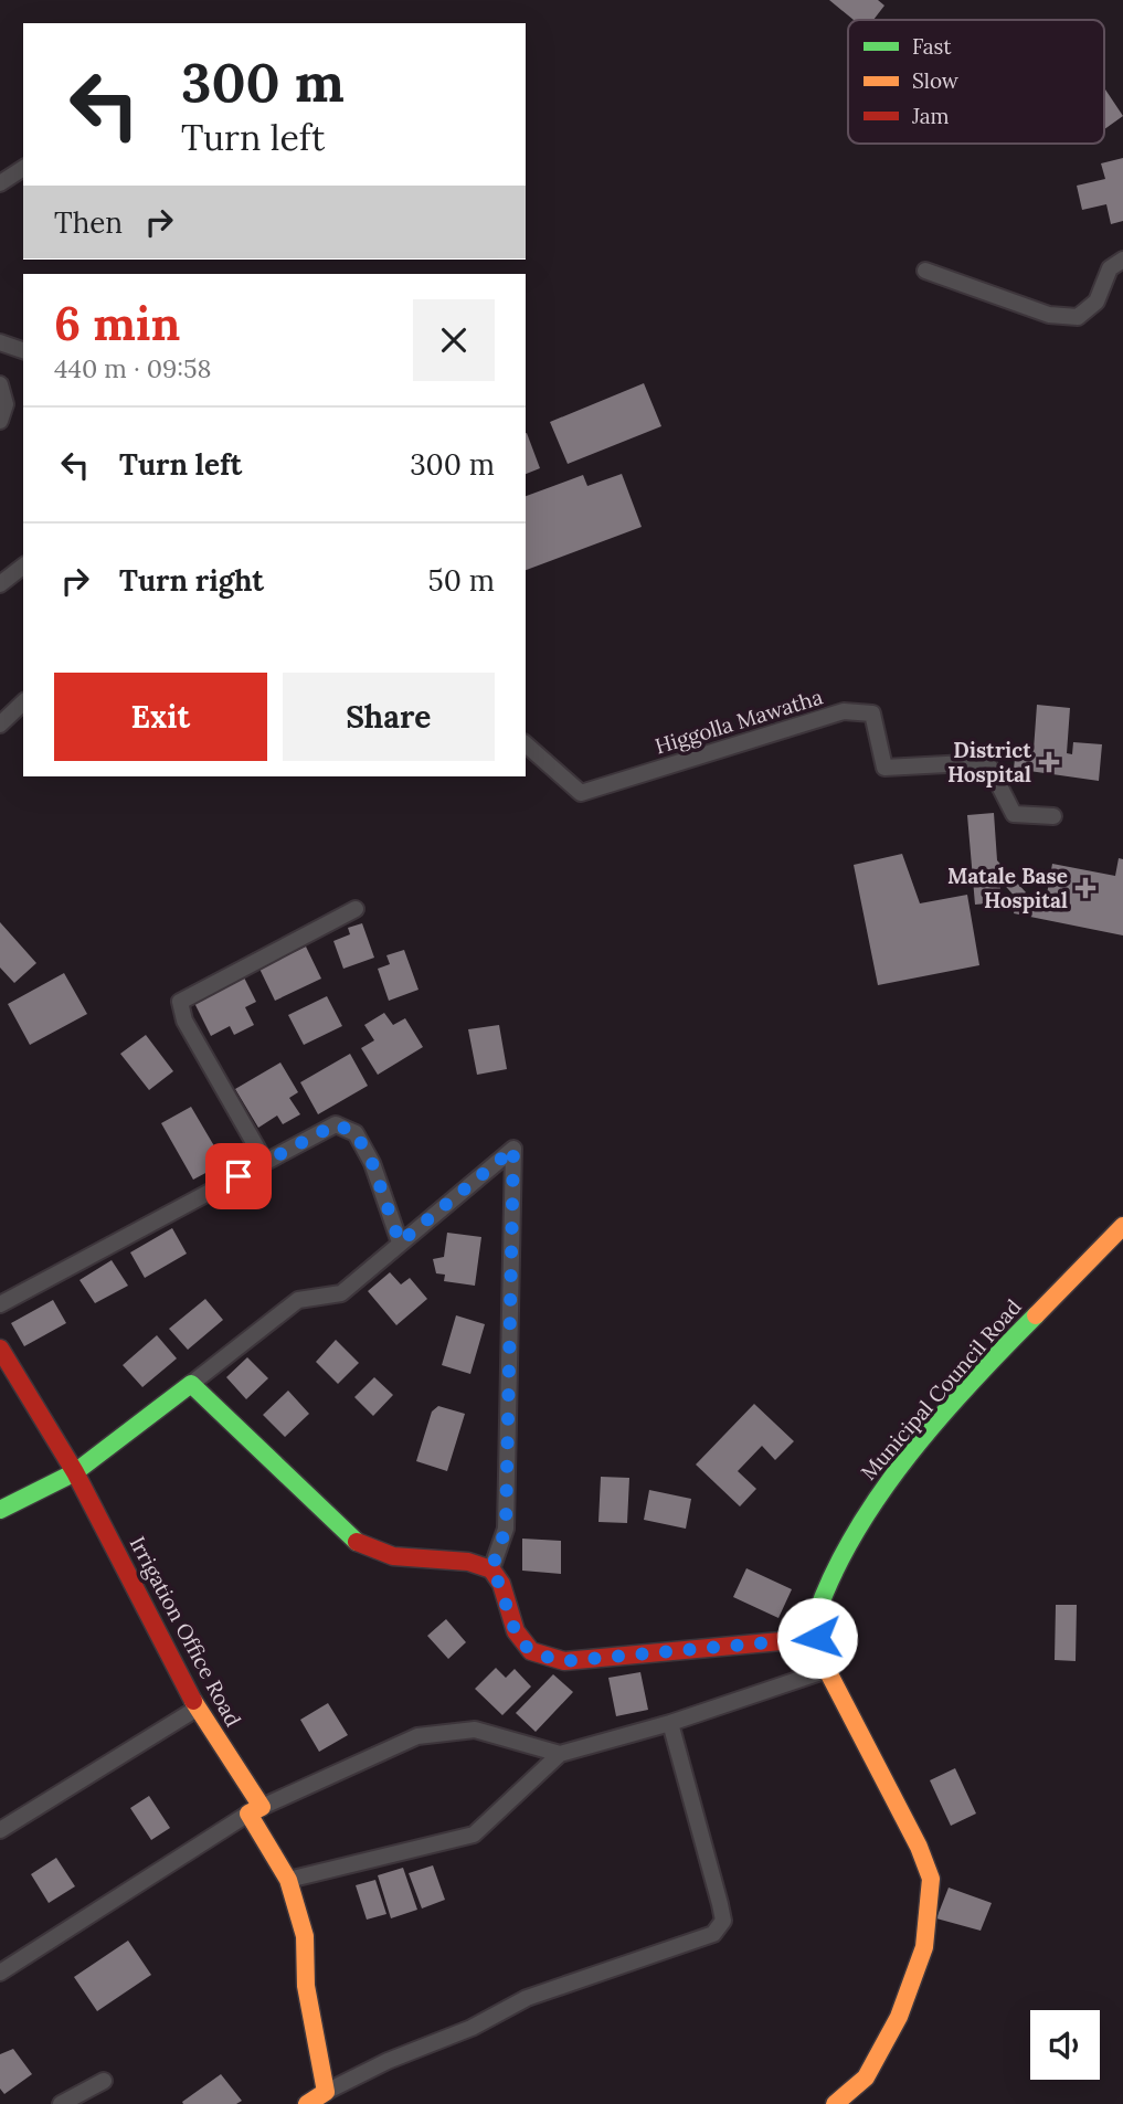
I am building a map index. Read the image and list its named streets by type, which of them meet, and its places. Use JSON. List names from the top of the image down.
{
  "streets": {
    "street": ["Higgolla Mawatha", "Municipal Council Road", "Irrigation Office Road"]
  },
  "places": {
    "health": ["District Hospital", "Matale Base Hospital"]
  },
  "legend": ["Fast", "Slow", "Jam"],
  "page": {
    "turn": ["300 m", "Turn left"],
    "then": "Then",
    "heading": ["6 min", "440 m · 09:58"],
    "list": [
      {
        "name": "Turn left",
        "value": "300 m"
      },
      {
        "name": "Turn right",
        "value": "50 m"
      }
    ],
    "buttons": ["Exit", "Share"]
  }
}
